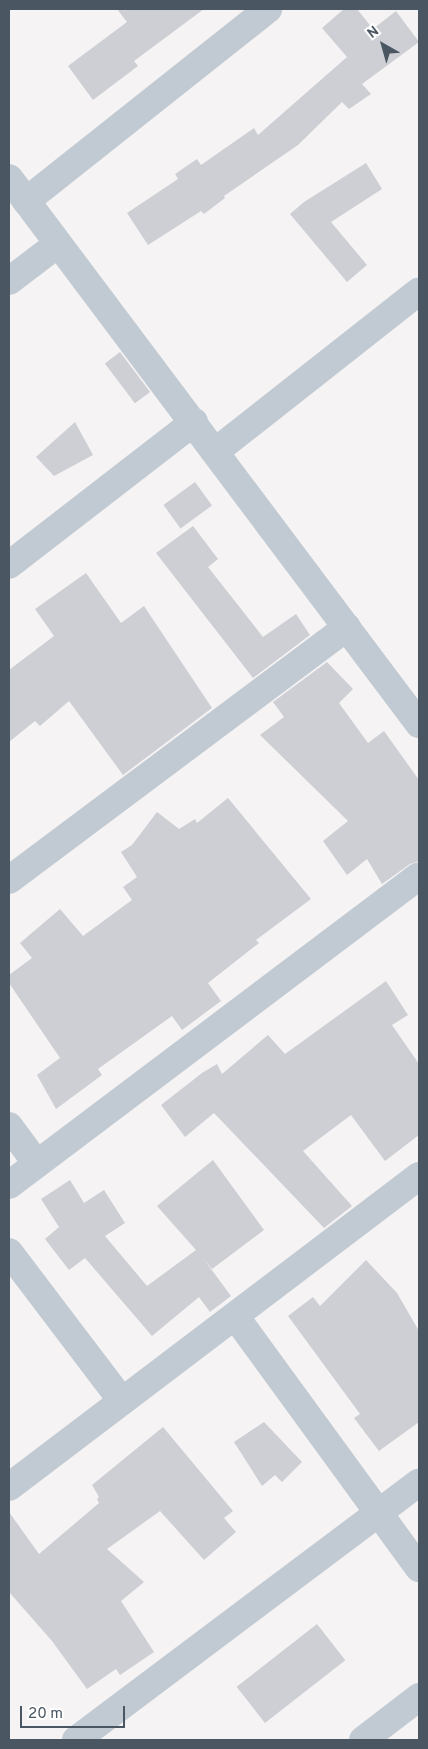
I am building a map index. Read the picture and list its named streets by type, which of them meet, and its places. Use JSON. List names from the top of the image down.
{
  "scale_bar": "20 m",
  "north": "top left"
}
